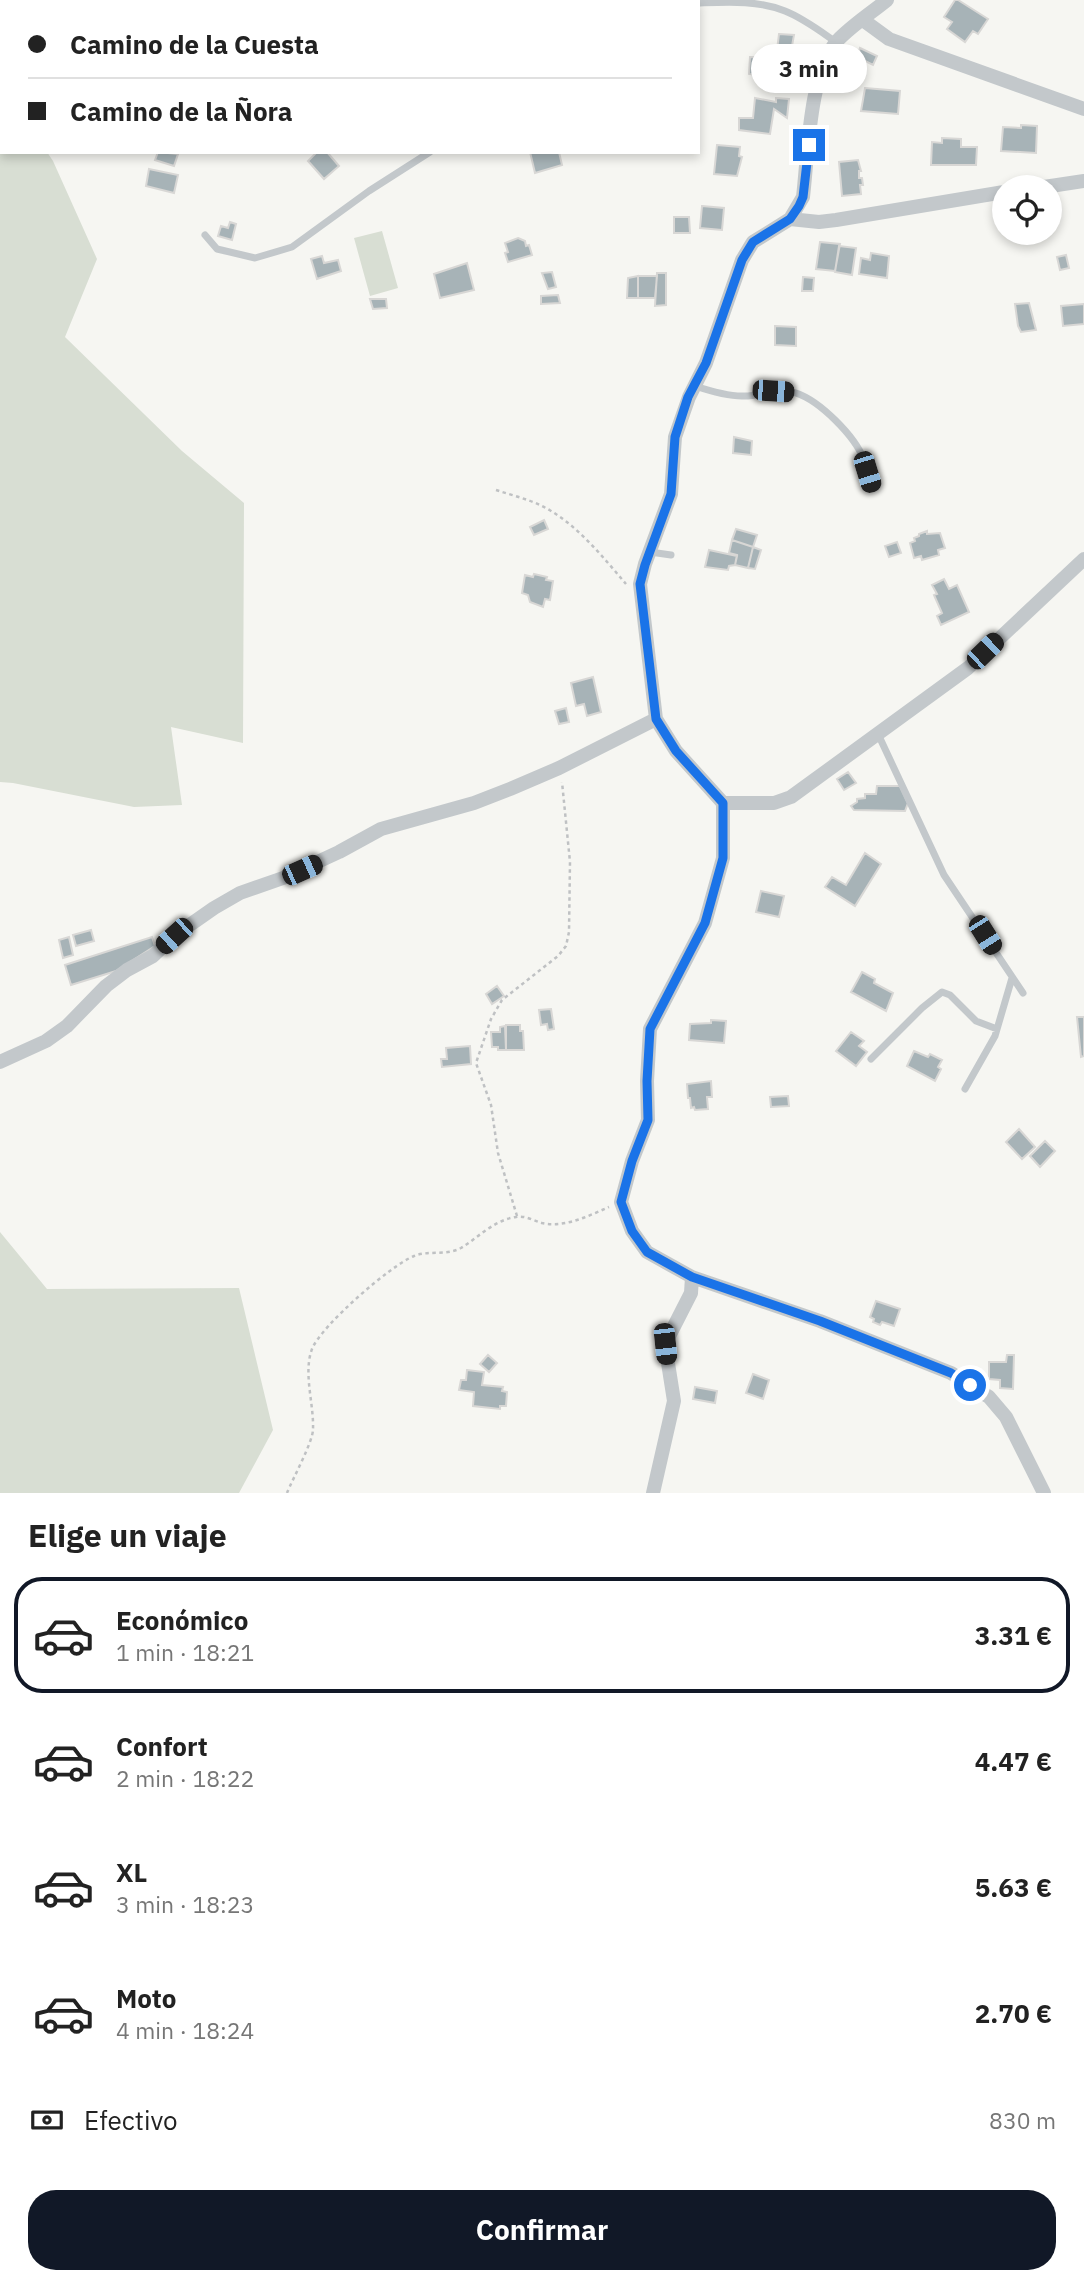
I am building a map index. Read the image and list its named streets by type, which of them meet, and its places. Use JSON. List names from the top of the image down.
{
  "page": {
    "banner": ["Camino de la Cuesta", "Camino de la Ñora"],
    "bubble": "3 min",
    "heading": "Elige un viaje",
    "list": [
      {
        "name": "Económico",
        "note": "1 min · 18:21",
        "value": "3.31 €"
      },
      {
        "name": "Confort",
        "note": "2 min · 18:22",
        "value": "4.47 €"
      },
      {
        "name": "XL",
        "note": "3 min · 18:23",
        "value": "5.63 €"
      },
      {
        "name": "Moto",
        "note": "4 min · 18:24",
        "value": "2.70 €"
      }
    ],
    "pay": ["Efectivo", "830 m"],
    "buttons": "Confirmar"
  }
}
